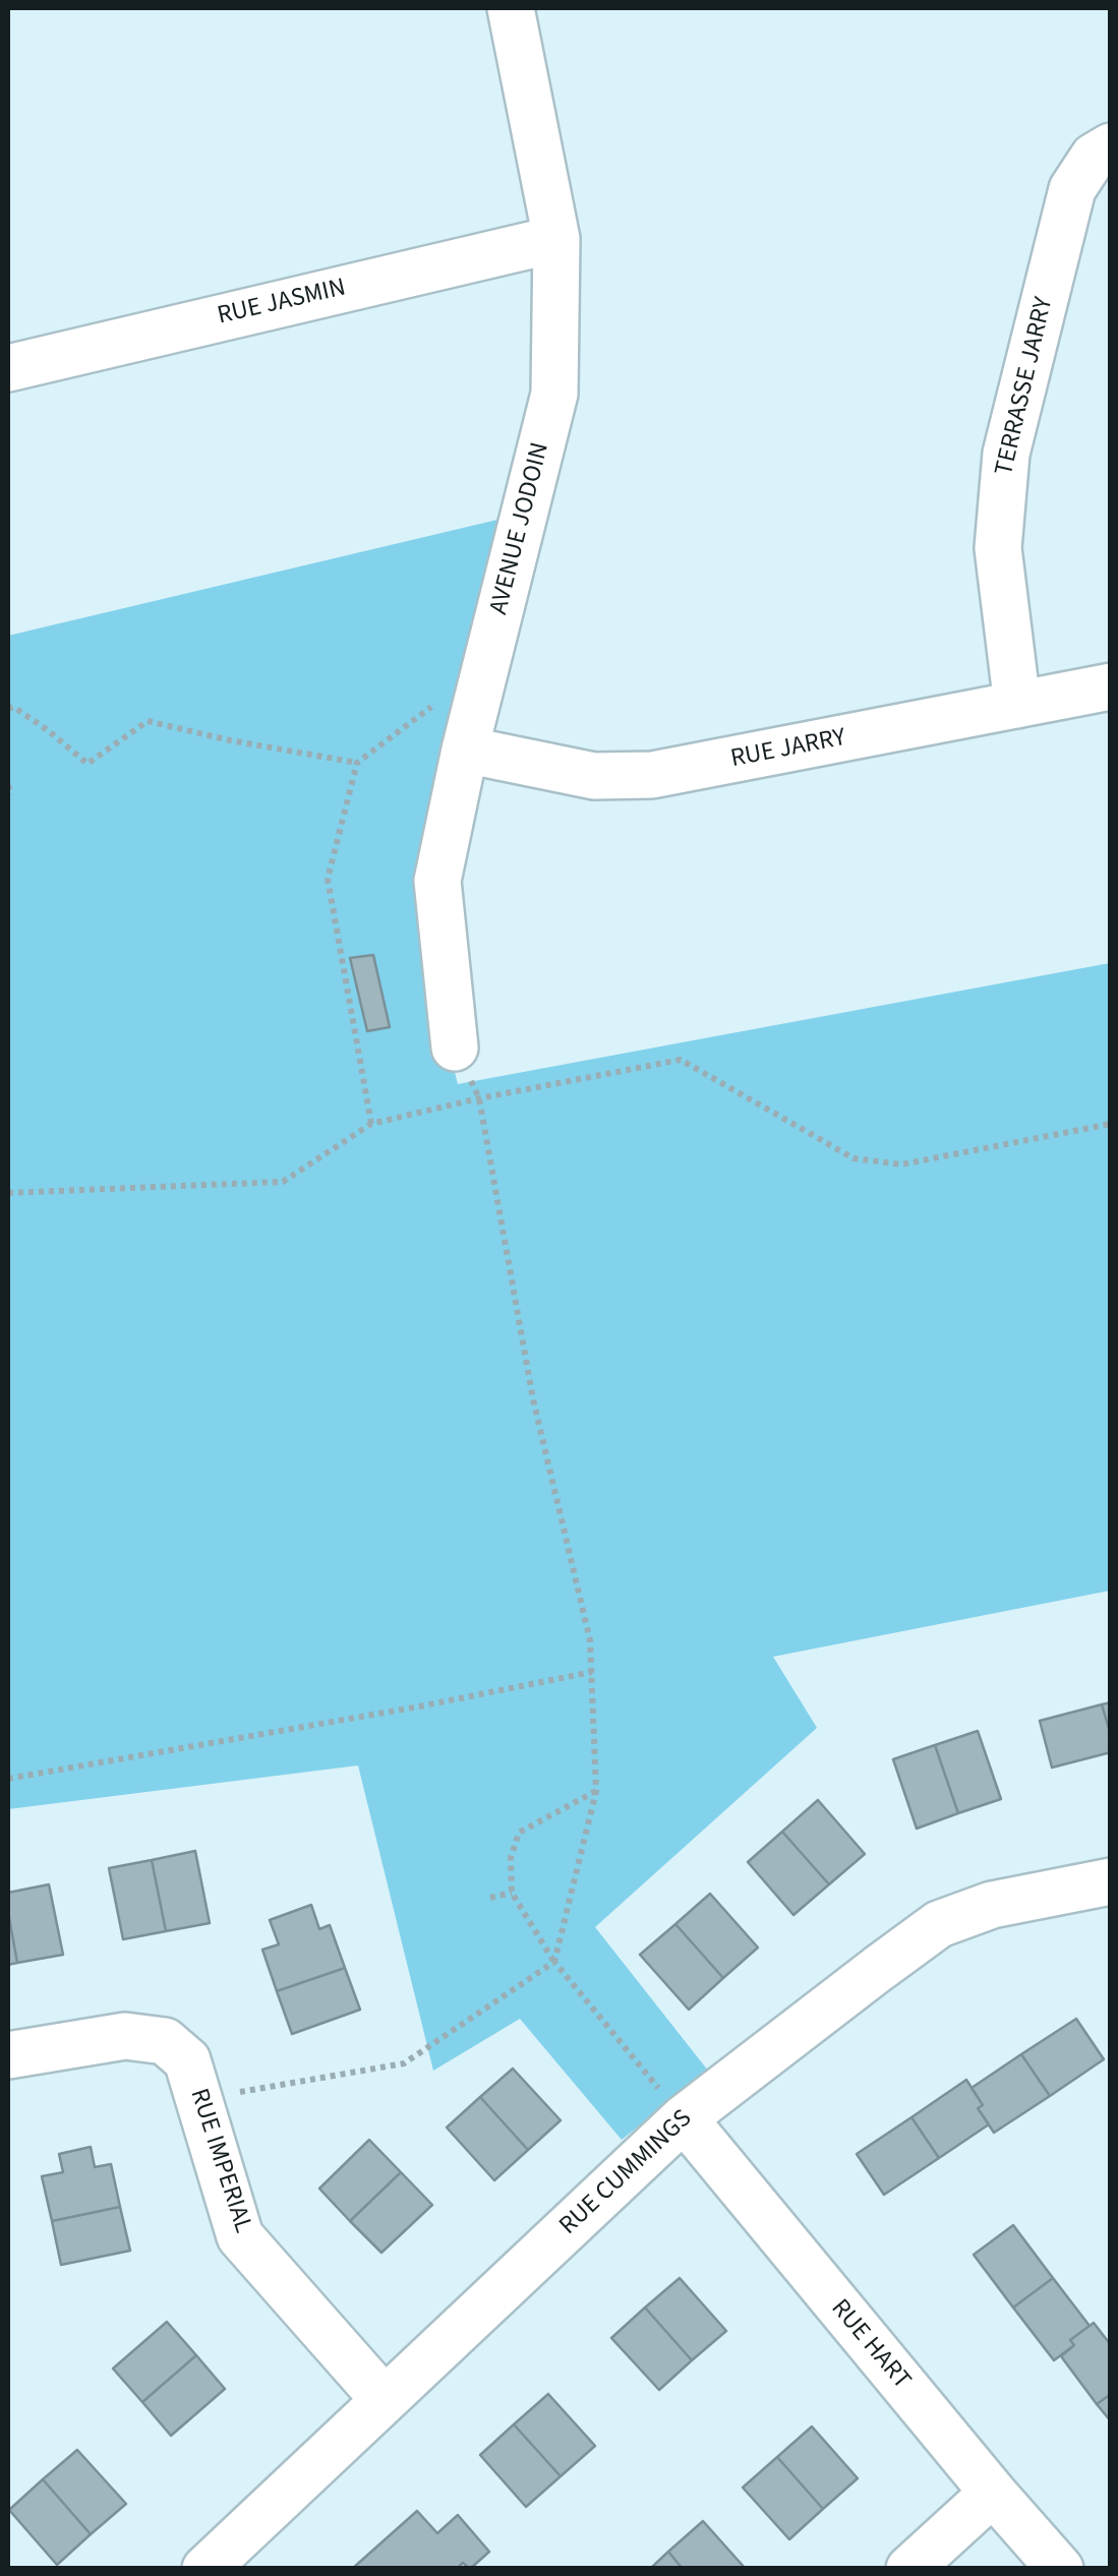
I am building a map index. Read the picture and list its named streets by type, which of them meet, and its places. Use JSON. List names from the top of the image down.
{
  "streets": {
    "street": [
      "RUE JASMIN",
      "TERRASSE JARRY",
      "AVENUE JODOIN",
      "RUE JARRY",
      "RUE IMPERIAL",
      "RUE CUMMINGS",
      "RUE HART"
    ]
  },
  "crossings": [
    ["RUE JASMIN", "AVENUE JODOIN"],
    ["TERRASSE JARRY", "RUE JARRY"],
    ["AVENUE JODOIN", "RUE JARRY"],
    ["RUE IMPERIAL", "RUE CUMMINGS"],
    ["RUE CUMMINGS", "RUE HART"]
  ]
}
